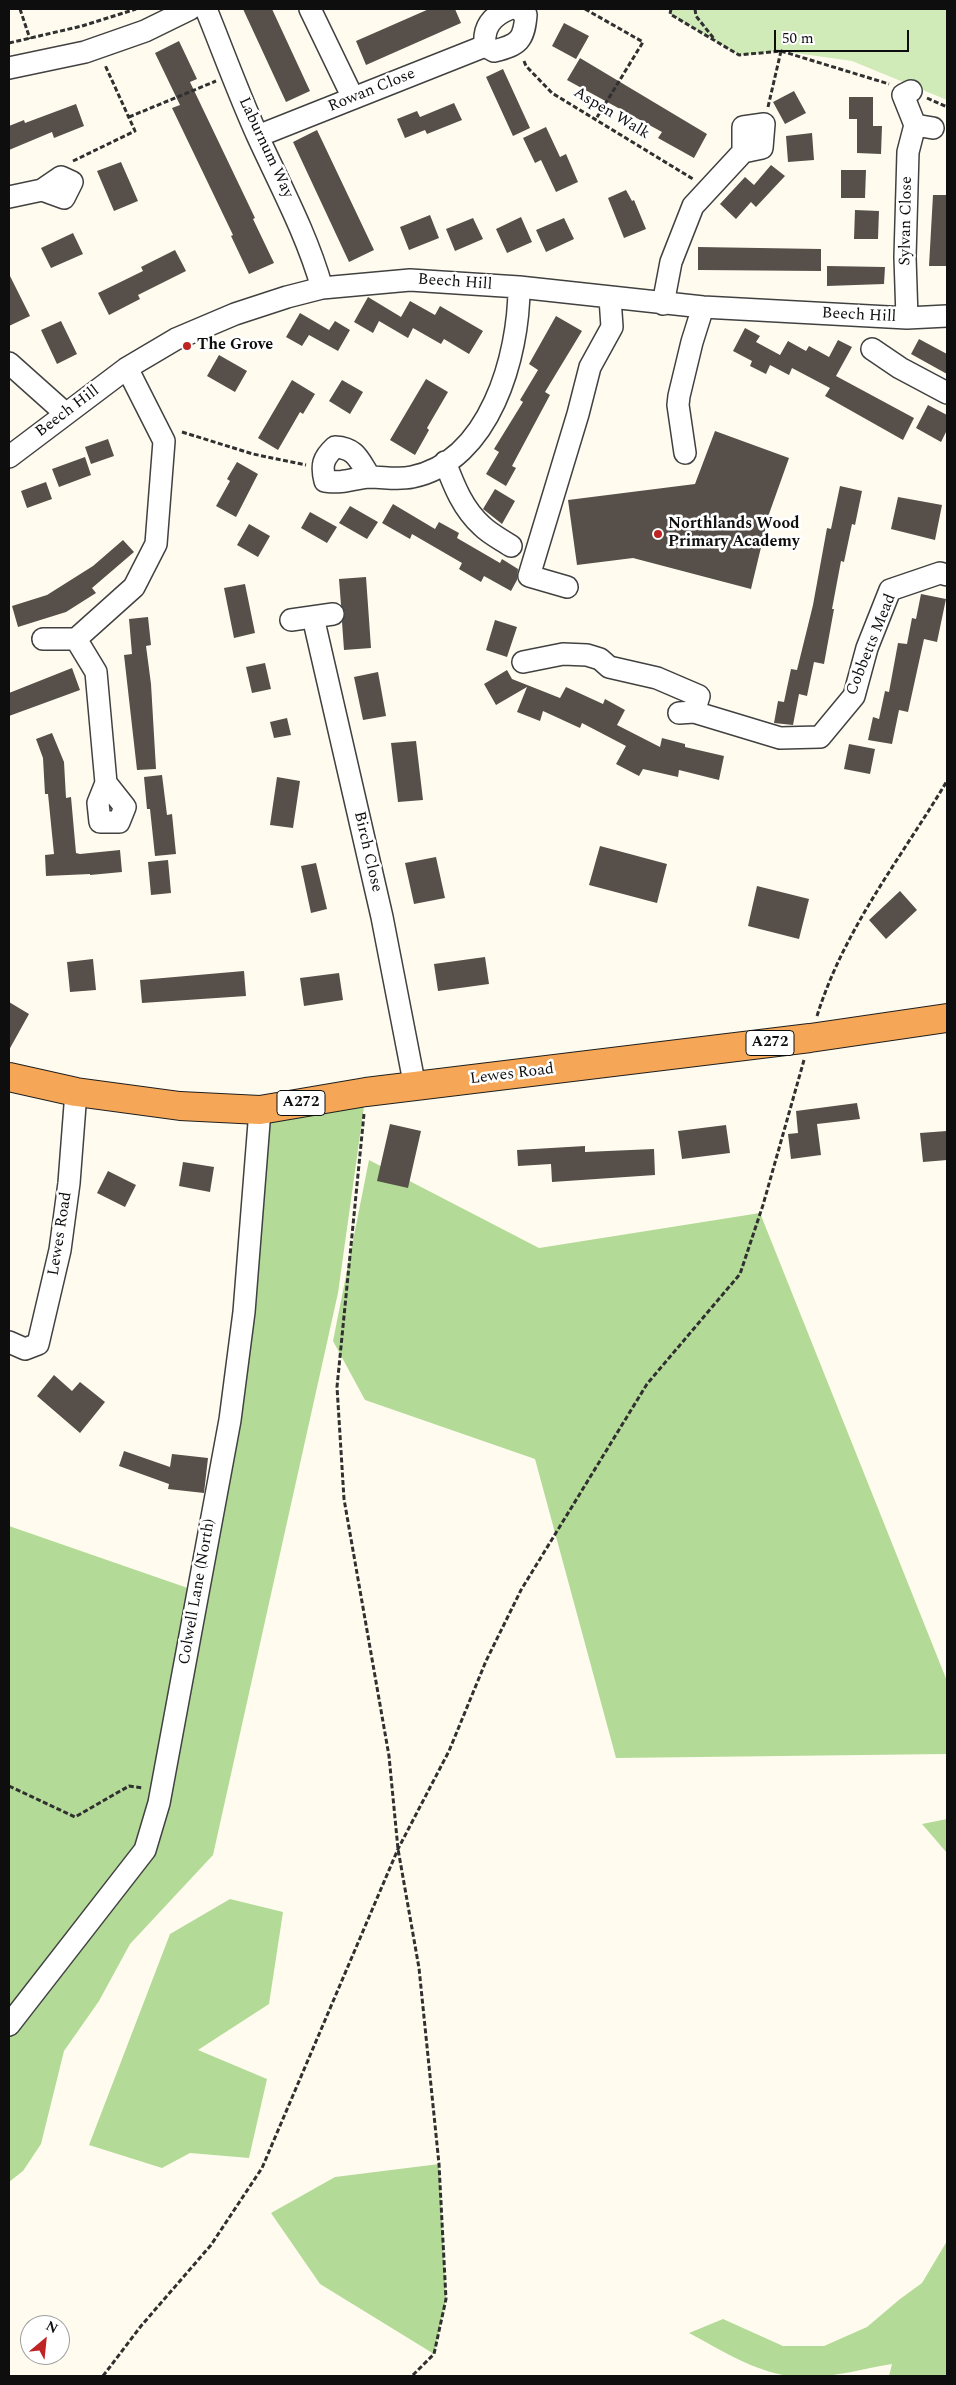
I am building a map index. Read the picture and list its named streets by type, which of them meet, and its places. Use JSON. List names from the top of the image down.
{
  "streets": {
    "highway": ["A272", "Lewes Road"],
    "street": [
      "Rowan Close",
      "Laburnum Way",
      "Sylvan Close",
      "Beech Hill",
      "Cobbetts Mead",
      "Birch Close",
      "Colwell Lane (North)"
    ],
    "path": ["Aspen Walk"]
  },
  "crossings": [
    ["Rowan Close", "Aspen Walk"],
    ["Rowan Close", "Laburnum Way"],
    ["Laburnum Way", "Beech Hill"],
    ["Sylvan Close", "Beech Hill"],
    ["Birch Close", "Lewes Road"],
    ["Lewes Road", "Colwell Lane (North)"]
  ],
  "places": ["The Grove", "Northlands Wood Primary Academy"],
  "scale_bar": "50 m",
  "north": "top right"
}
